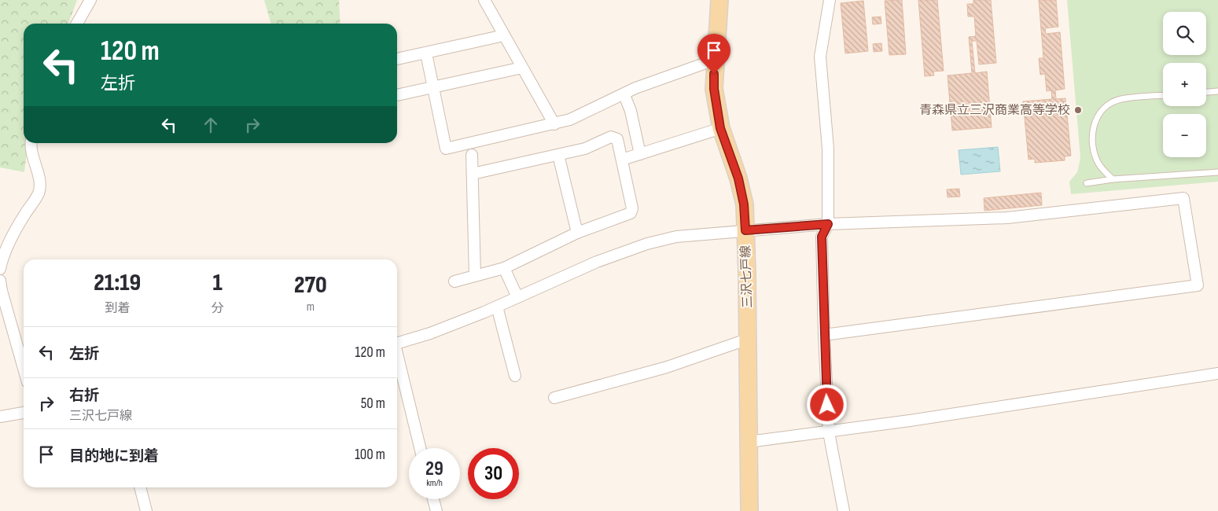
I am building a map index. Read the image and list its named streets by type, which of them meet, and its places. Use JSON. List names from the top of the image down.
{
  "streets": {
    "main road": ["三沢七戸線"]
  },
  "places": ["青森県立三沢商業高等学校"],
  "page": {
    "map_buttons": ["+", "−"],
    "turn": ["120 m", "左折"],
    "eta": [
      "21:19",
      "到着",
      "1",
      "分",
      "270",
      "m"
    ],
    "list": [
      {
        "name": "左折",
        "value": "120 m"
      },
      {
        "name": "右折",
        "note": "三沢七戸線",
        "value": "50 m"
      },
      {
        "name": "目的地に到着",
        "value": "100 m"
      }
    ],
    "speed": "29 km/h",
    "limit": "30"
  }
}
